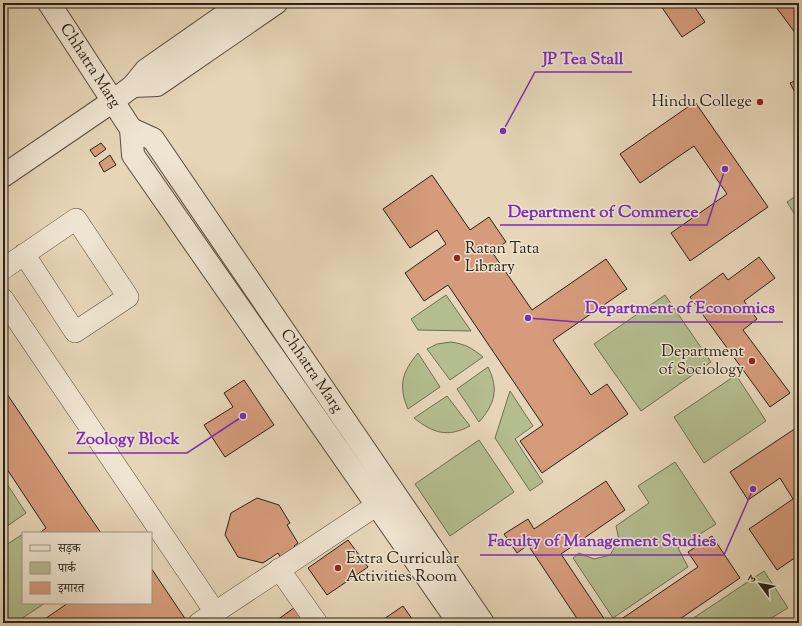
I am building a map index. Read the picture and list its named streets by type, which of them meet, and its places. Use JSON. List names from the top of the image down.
{
  "streets": {
    "street": ["Chhatra Marg"]
  },
  "places": [
    "Hindu College",
    "JP Tea Stall",
    "Department of Commerce",
    "Ratan Tata Library",
    "Department of Economics",
    "Department of Sociology",
    "Zoology Block",
    "Faculty of Management Studies",
    "Extra Curricular Activities Room"
  ],
  "legend": ["सड़क", "पार्क", "इमारत"],
  "north": "top left"
}
